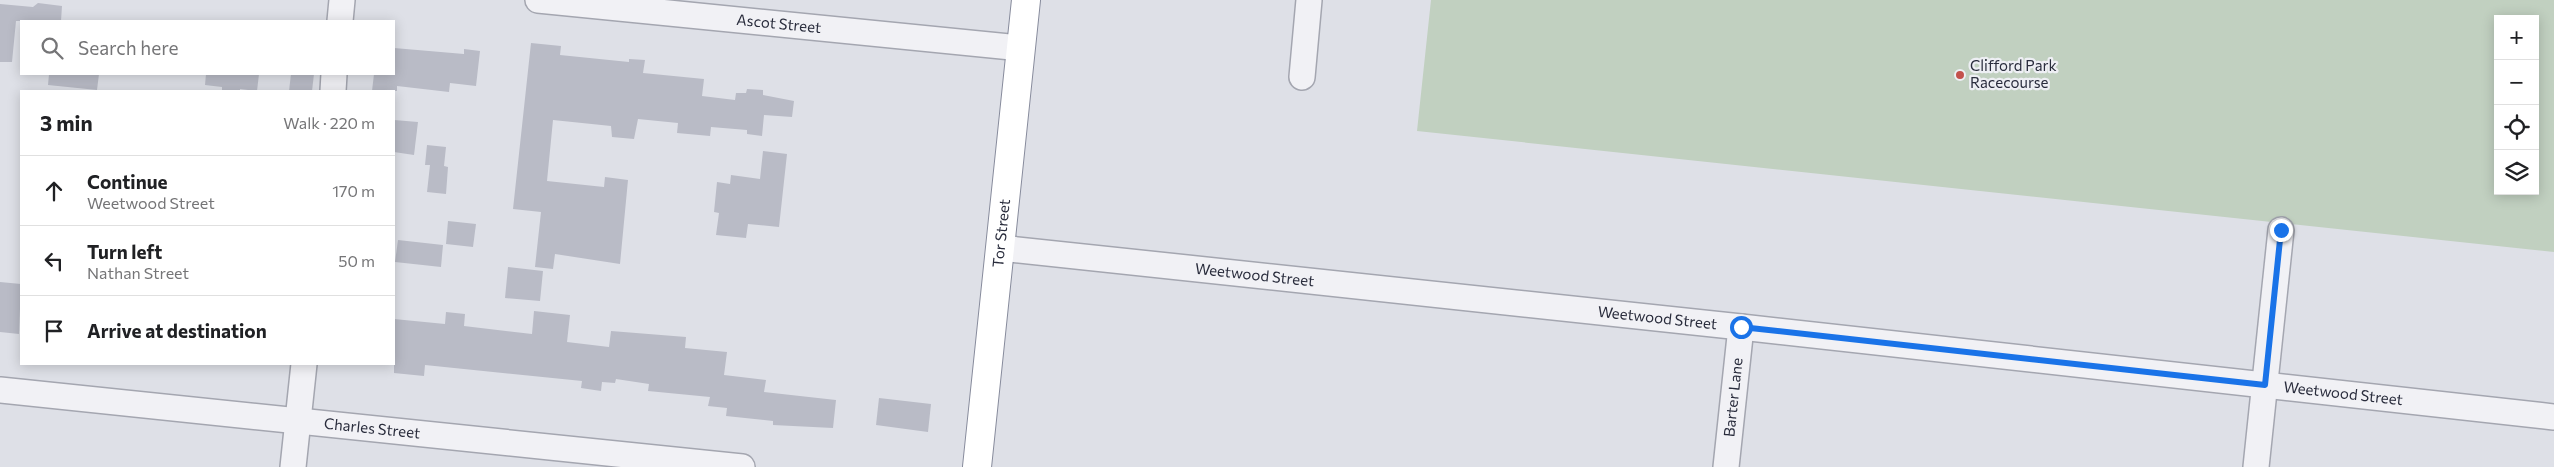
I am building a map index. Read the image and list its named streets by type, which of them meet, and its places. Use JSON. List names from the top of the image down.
{
  "streets": {
    "highway": ["Tor Street"],
    "street": [
      "Ascot Street",
      "Weetwood Street",
      "Barter Lane",
      "Charles Street"
    ]
  },
  "crossings": [
    ["Ascot Street", "Tor Street"],
    ["Tor Street", "Weetwood Street"],
    ["Weetwood Street", "Barter Lane"]
  ],
  "places": ["Clifford Park Racecourse"],
  "page": {
    "map_buttons": ["+", "−"],
    "search": "Search here",
    "heading": ["3 min", "Walk · 220 m"],
    "list": [
      ["Continue", "Weetwood Street", "170 m"],
      ["Turn left", "Nathan Street", "50 m"],
      "Arrive at destination"
    ]
  }
}
